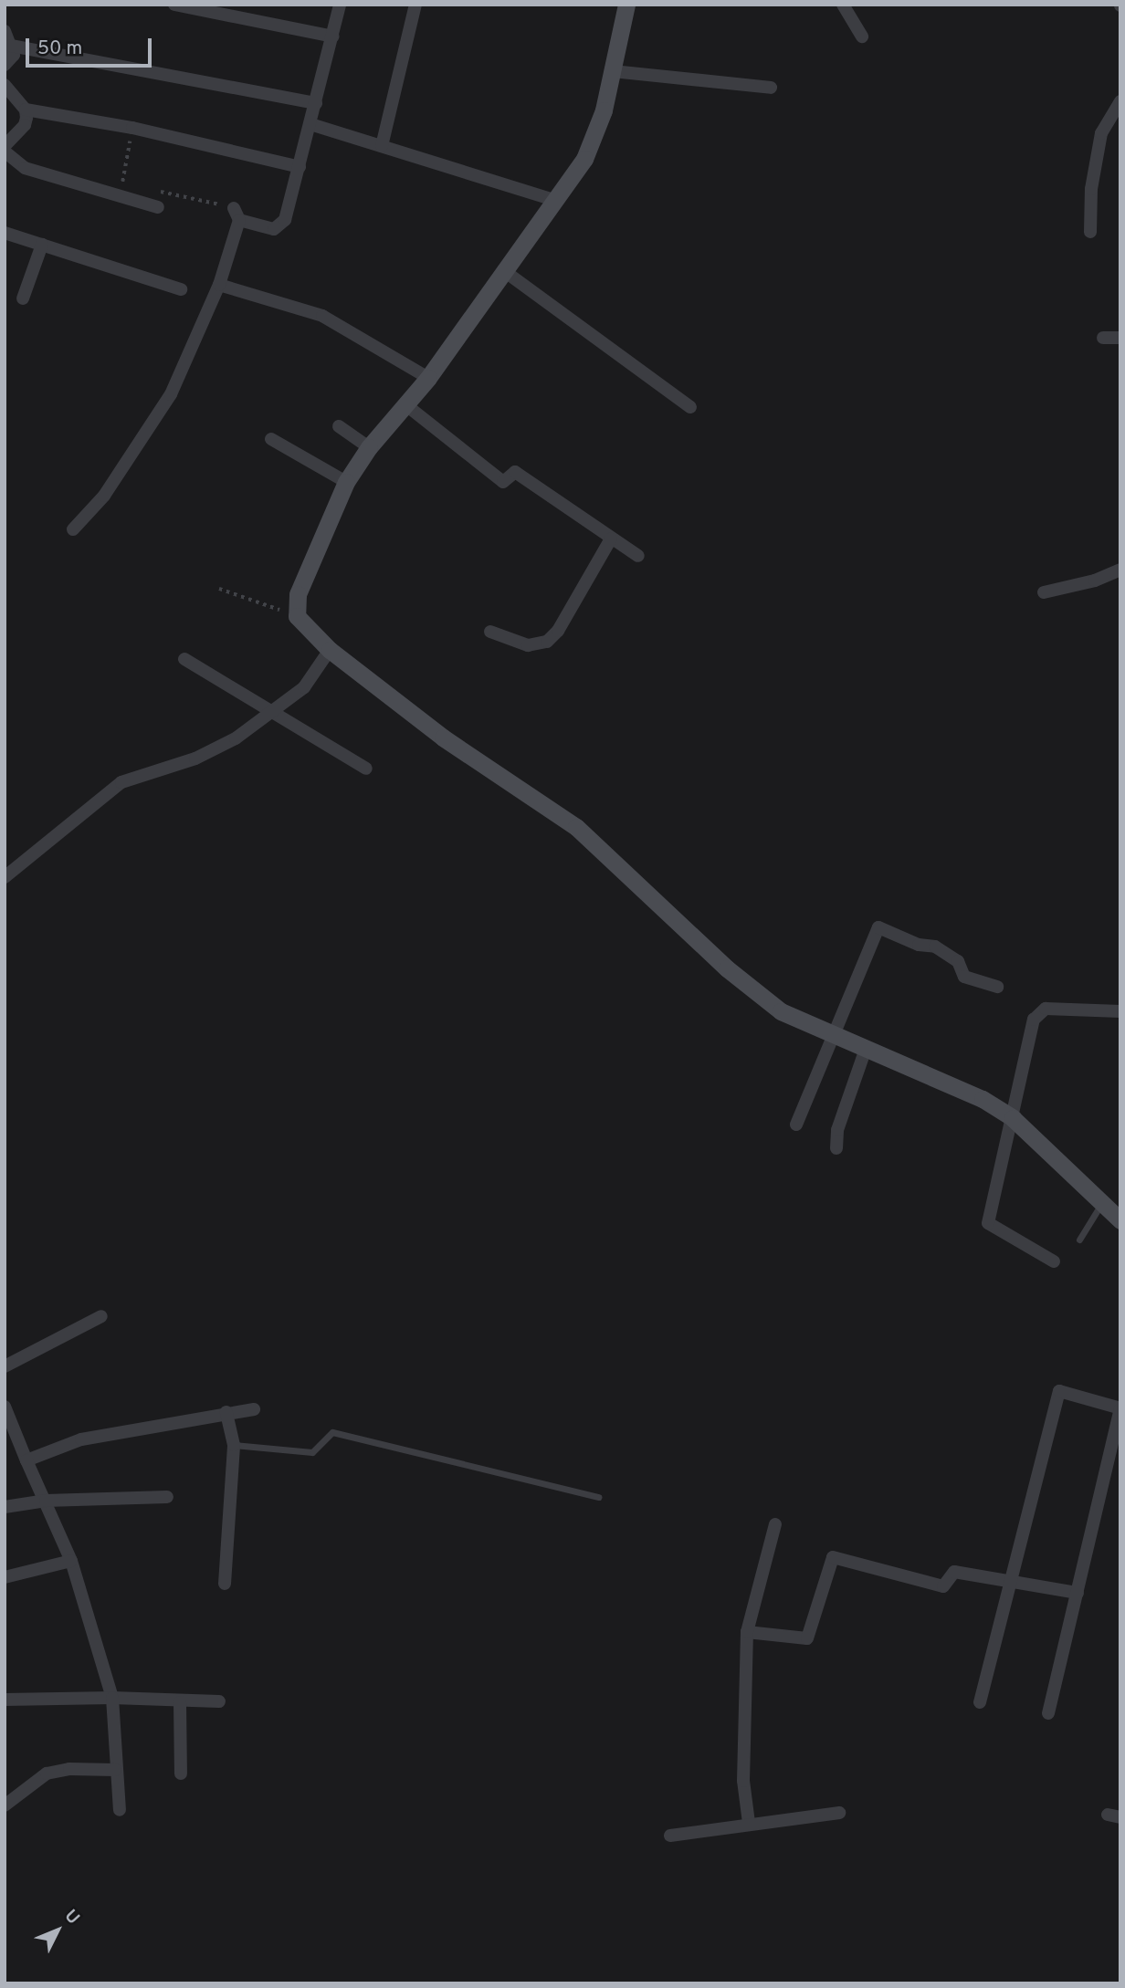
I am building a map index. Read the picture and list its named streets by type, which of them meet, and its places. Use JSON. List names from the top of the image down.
{
  "scale_bar": "50 m",
  "north": "top right"
}
